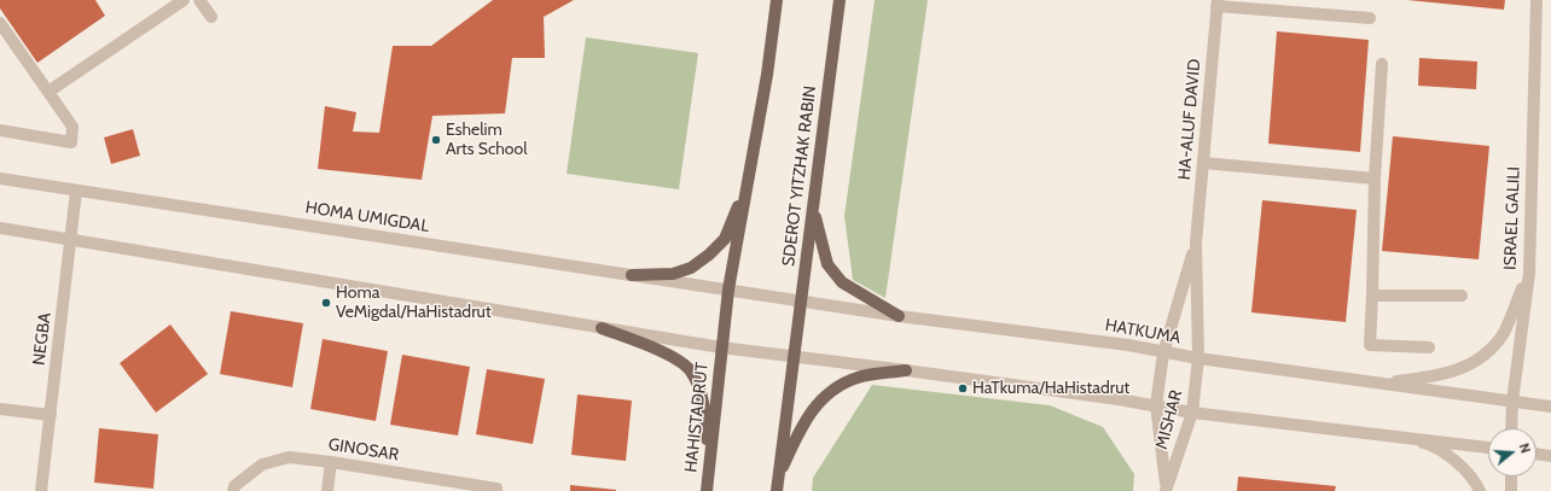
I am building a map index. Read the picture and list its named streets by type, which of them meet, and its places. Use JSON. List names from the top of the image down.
{
  "streets": {
    "main road": ["SDEROT YITZHAK RABIN", "HAHISTADRUT"],
    "street": [
      "HA-ALUF DAVID",
      "HOMA UMIGDAL",
      "ISRAEL GALILI",
      "HATKUMA",
      "NEGBA",
      "MISHAR",
      "GINOSAR"
    ]
  },
  "crossings": [
    ["HA-ALUF DAVID", "HATKUMA"],
    ["HA-ALUF DAVID", "MISHAR"],
    ["SDEROT YITZHAK RABIN", "HATKUMA"],
    ["HOMA UMIGDAL", "HATKUMA"],
    ["HOMA UMIGDAL", "NEGBA"],
    ["ISRAEL GALILI", "HATKUMA"],
    ["HATKUMA", "MISHAR"]
  ],
  "places": ["Eshelim Arts School", "Homa VeMigdal/HaHistadrut", "HaTkuma/HaHistadrut"],
  "north": "right"
}
